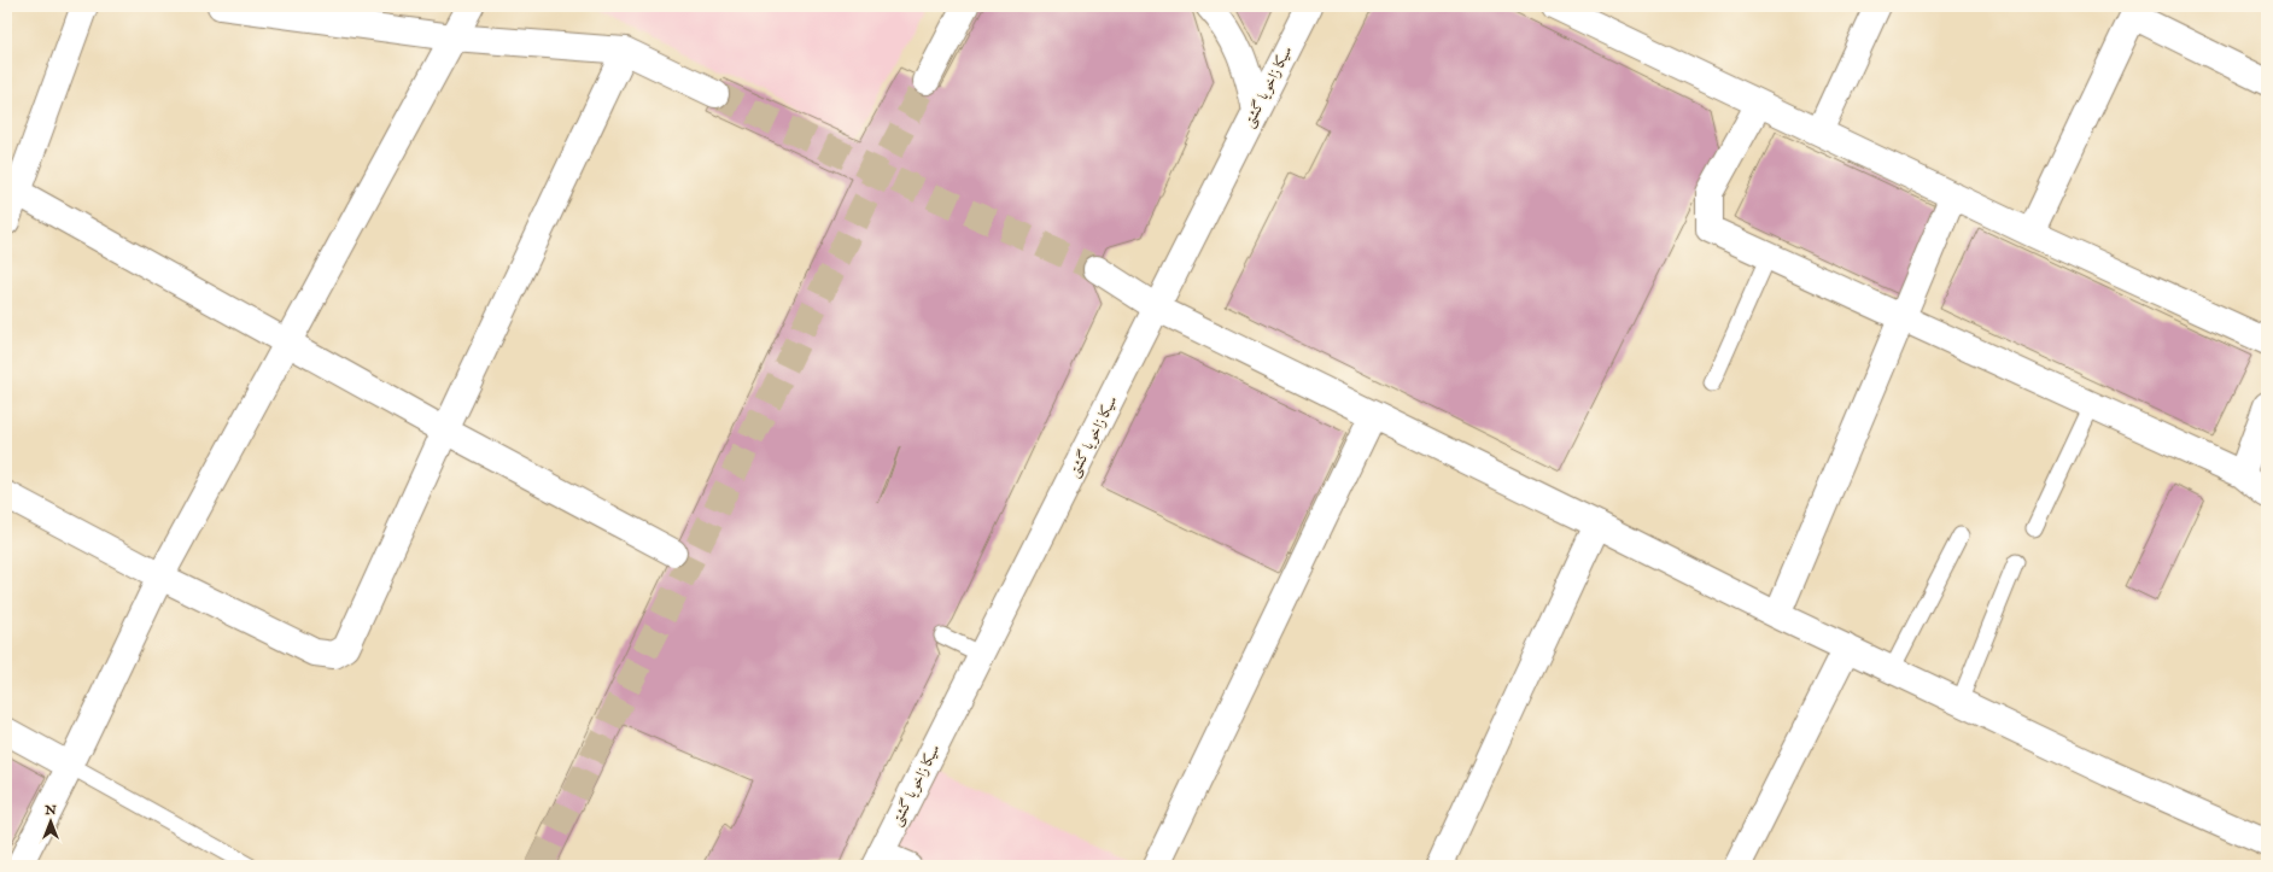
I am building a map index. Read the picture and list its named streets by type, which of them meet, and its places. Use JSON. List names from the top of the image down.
{
  "streets": {
    "street": ["سیکا زاخو یا گشتى"]
  },
  "north": "top"
}
